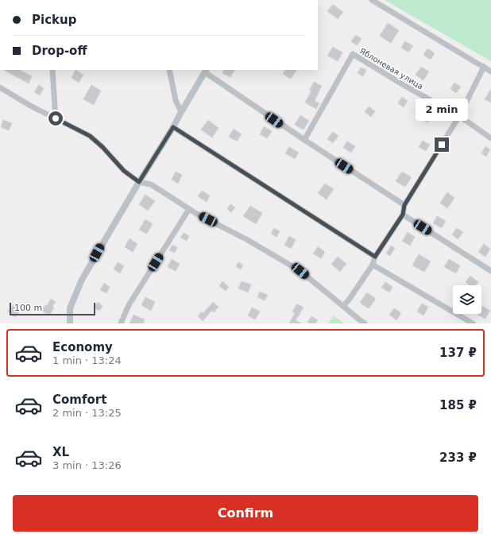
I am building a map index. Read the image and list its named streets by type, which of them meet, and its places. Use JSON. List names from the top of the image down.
{
  "streets": {
    "street": ["Яблоневая улица"]
  },
  "scale_bar": "100 m",
  "page": {
    "banner": ["Pickup", "Drop-off"],
    "bubble": "2 min",
    "scale": "100 m",
    "list": [
      {
        "name": "Economy",
        "note": "1 min · 13:24",
        "value": "137 ₽"
      },
      {
        "name": "Comfort",
        "note": "2 min · 13:25",
        "value": "185 ₽"
      },
      {
        "name": "XL",
        "note": "3 min · 13:26",
        "value": "233 ₽"
      }
    ],
    "buttons": "Confirm"
  }
}
